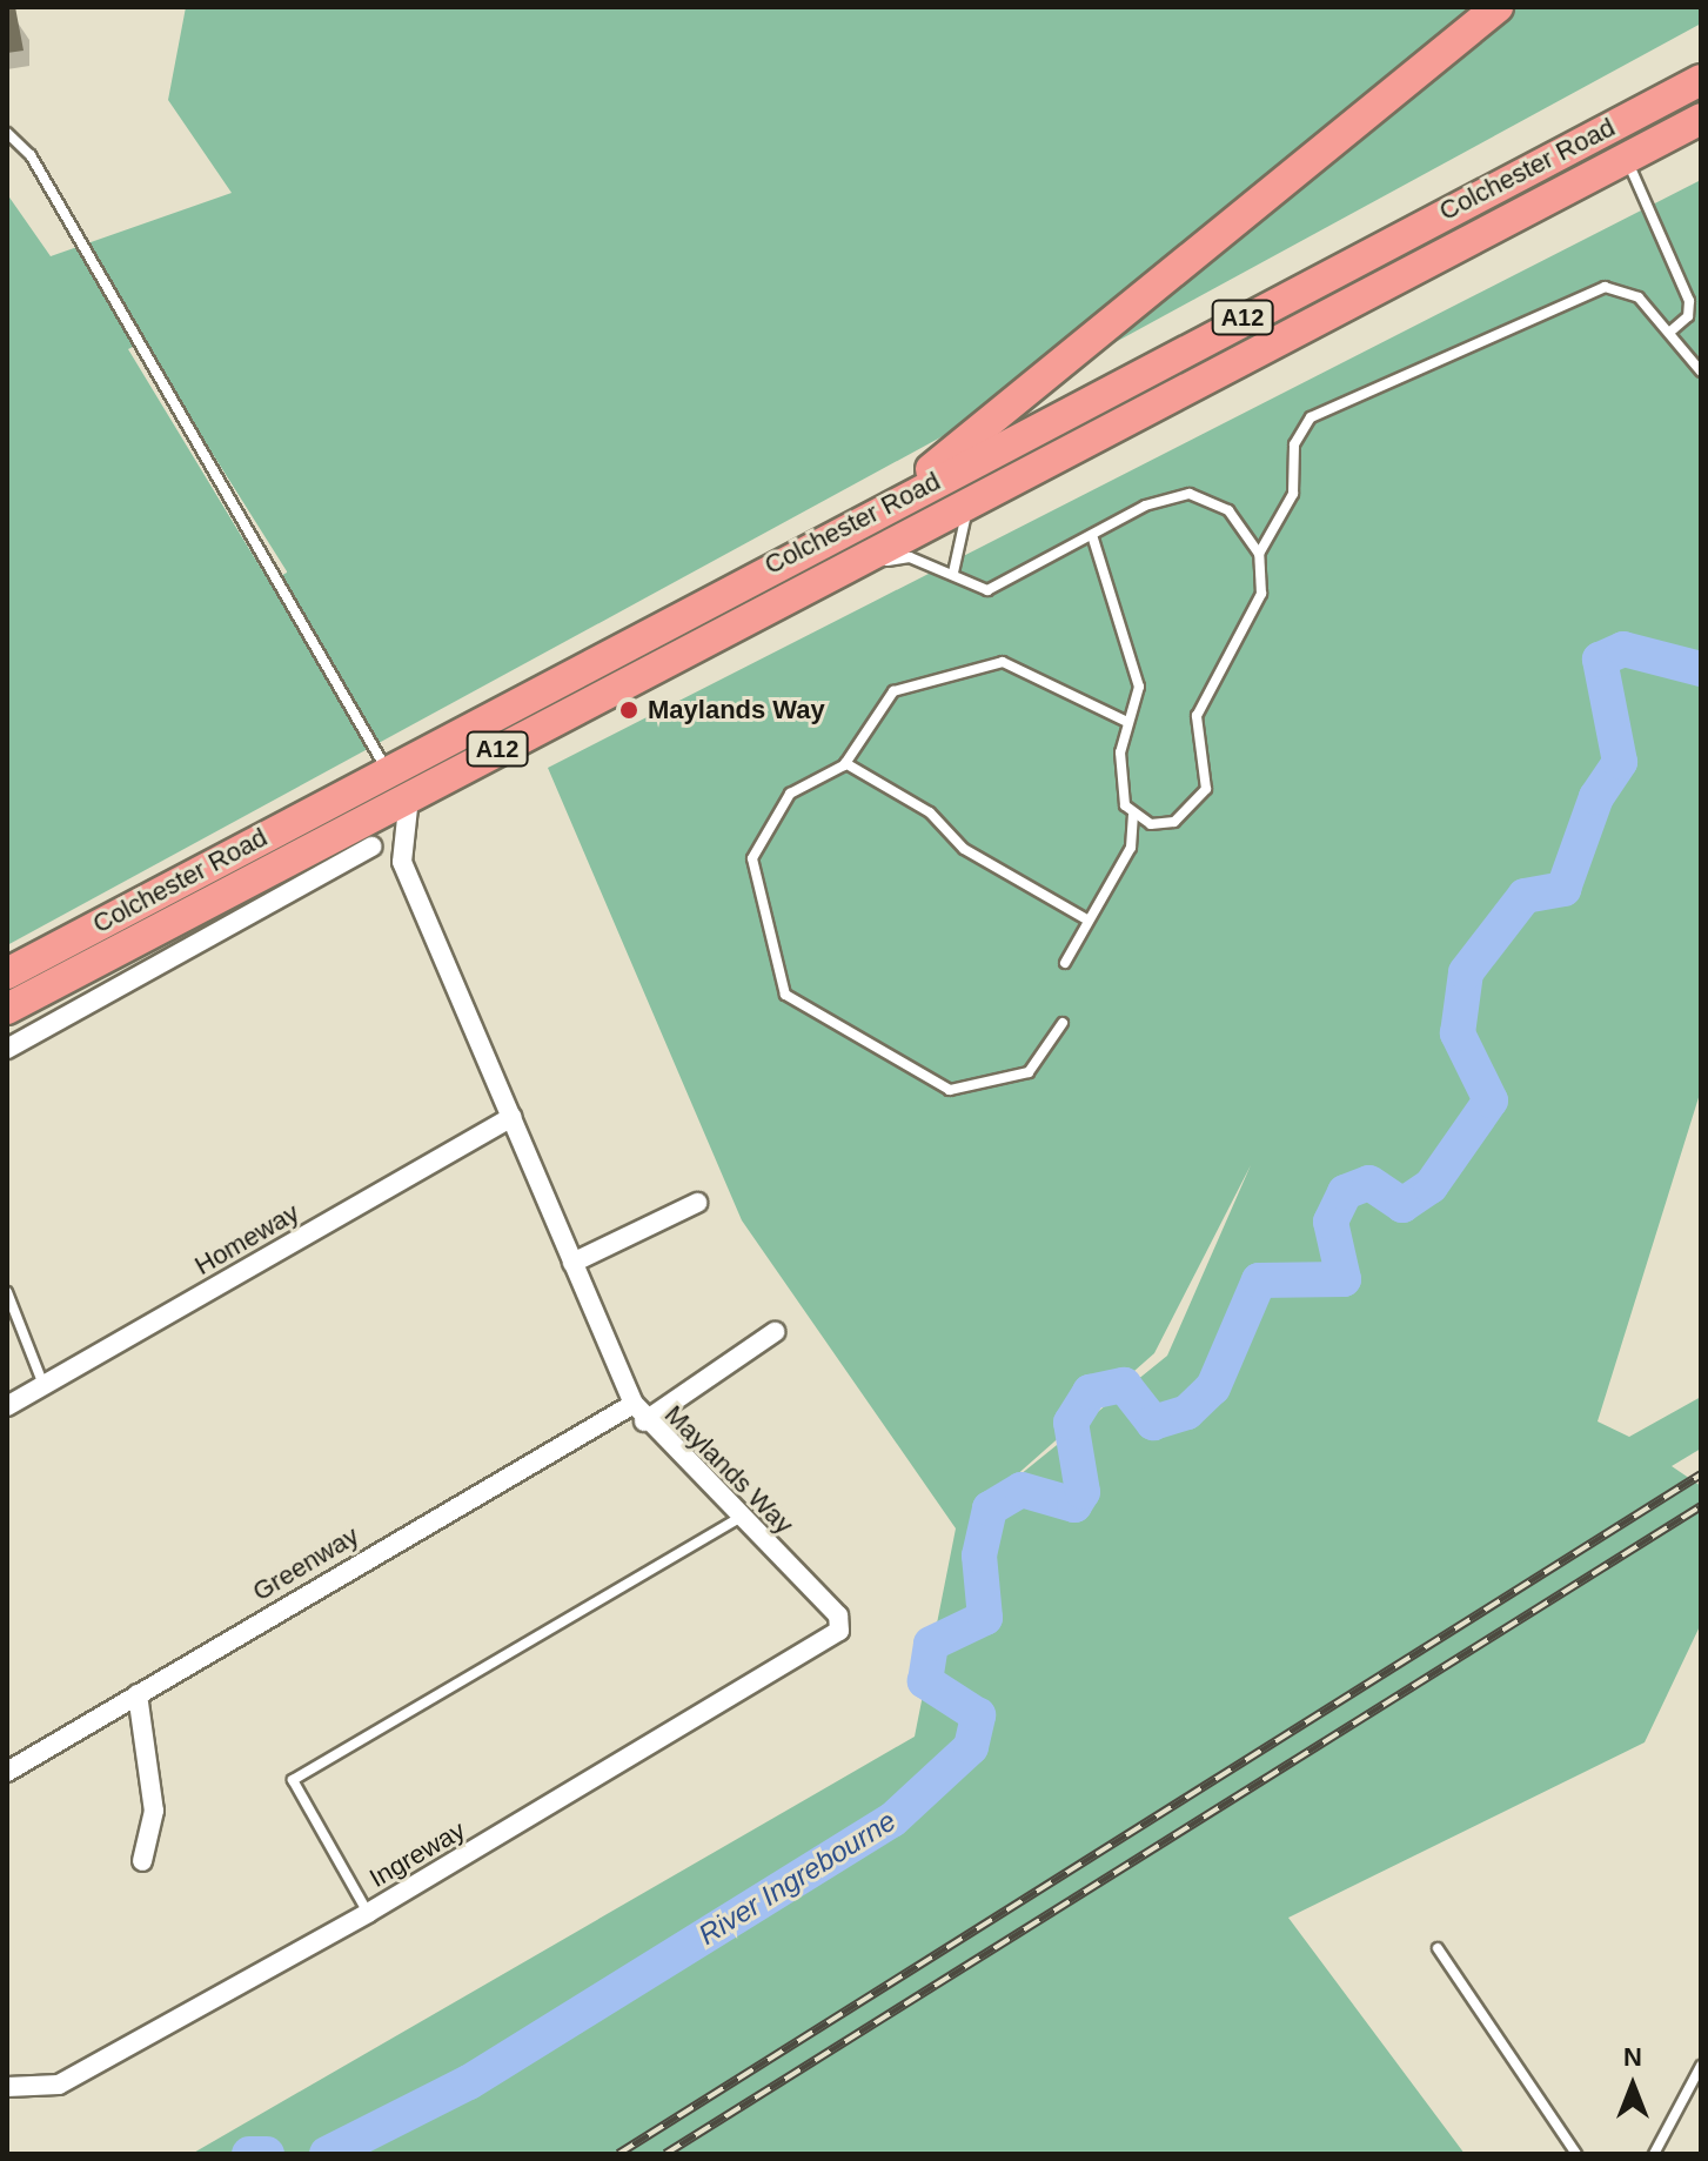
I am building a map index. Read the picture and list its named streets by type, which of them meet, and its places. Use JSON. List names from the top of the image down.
{
  "streets": {
    "highway": ["Colchester Road", "A12"],
    "street": [
      "Homeway",
      "Maylands Way",
      "Greenway",
      "Ingreway"
    ]
  },
  "crossings": [
    ["Colchester Road", "A12"],
    ["Colchester Road", "Maylands Way"],
    ["Homeway", "Maylands Way"],
    ["Maylands Way", "Greenway"],
    ["Maylands Way", "Ingreway"]
  ],
  "water": ["River Ingrebourne"],
  "places": ["Maylands Way"],
  "north": "top"
}
